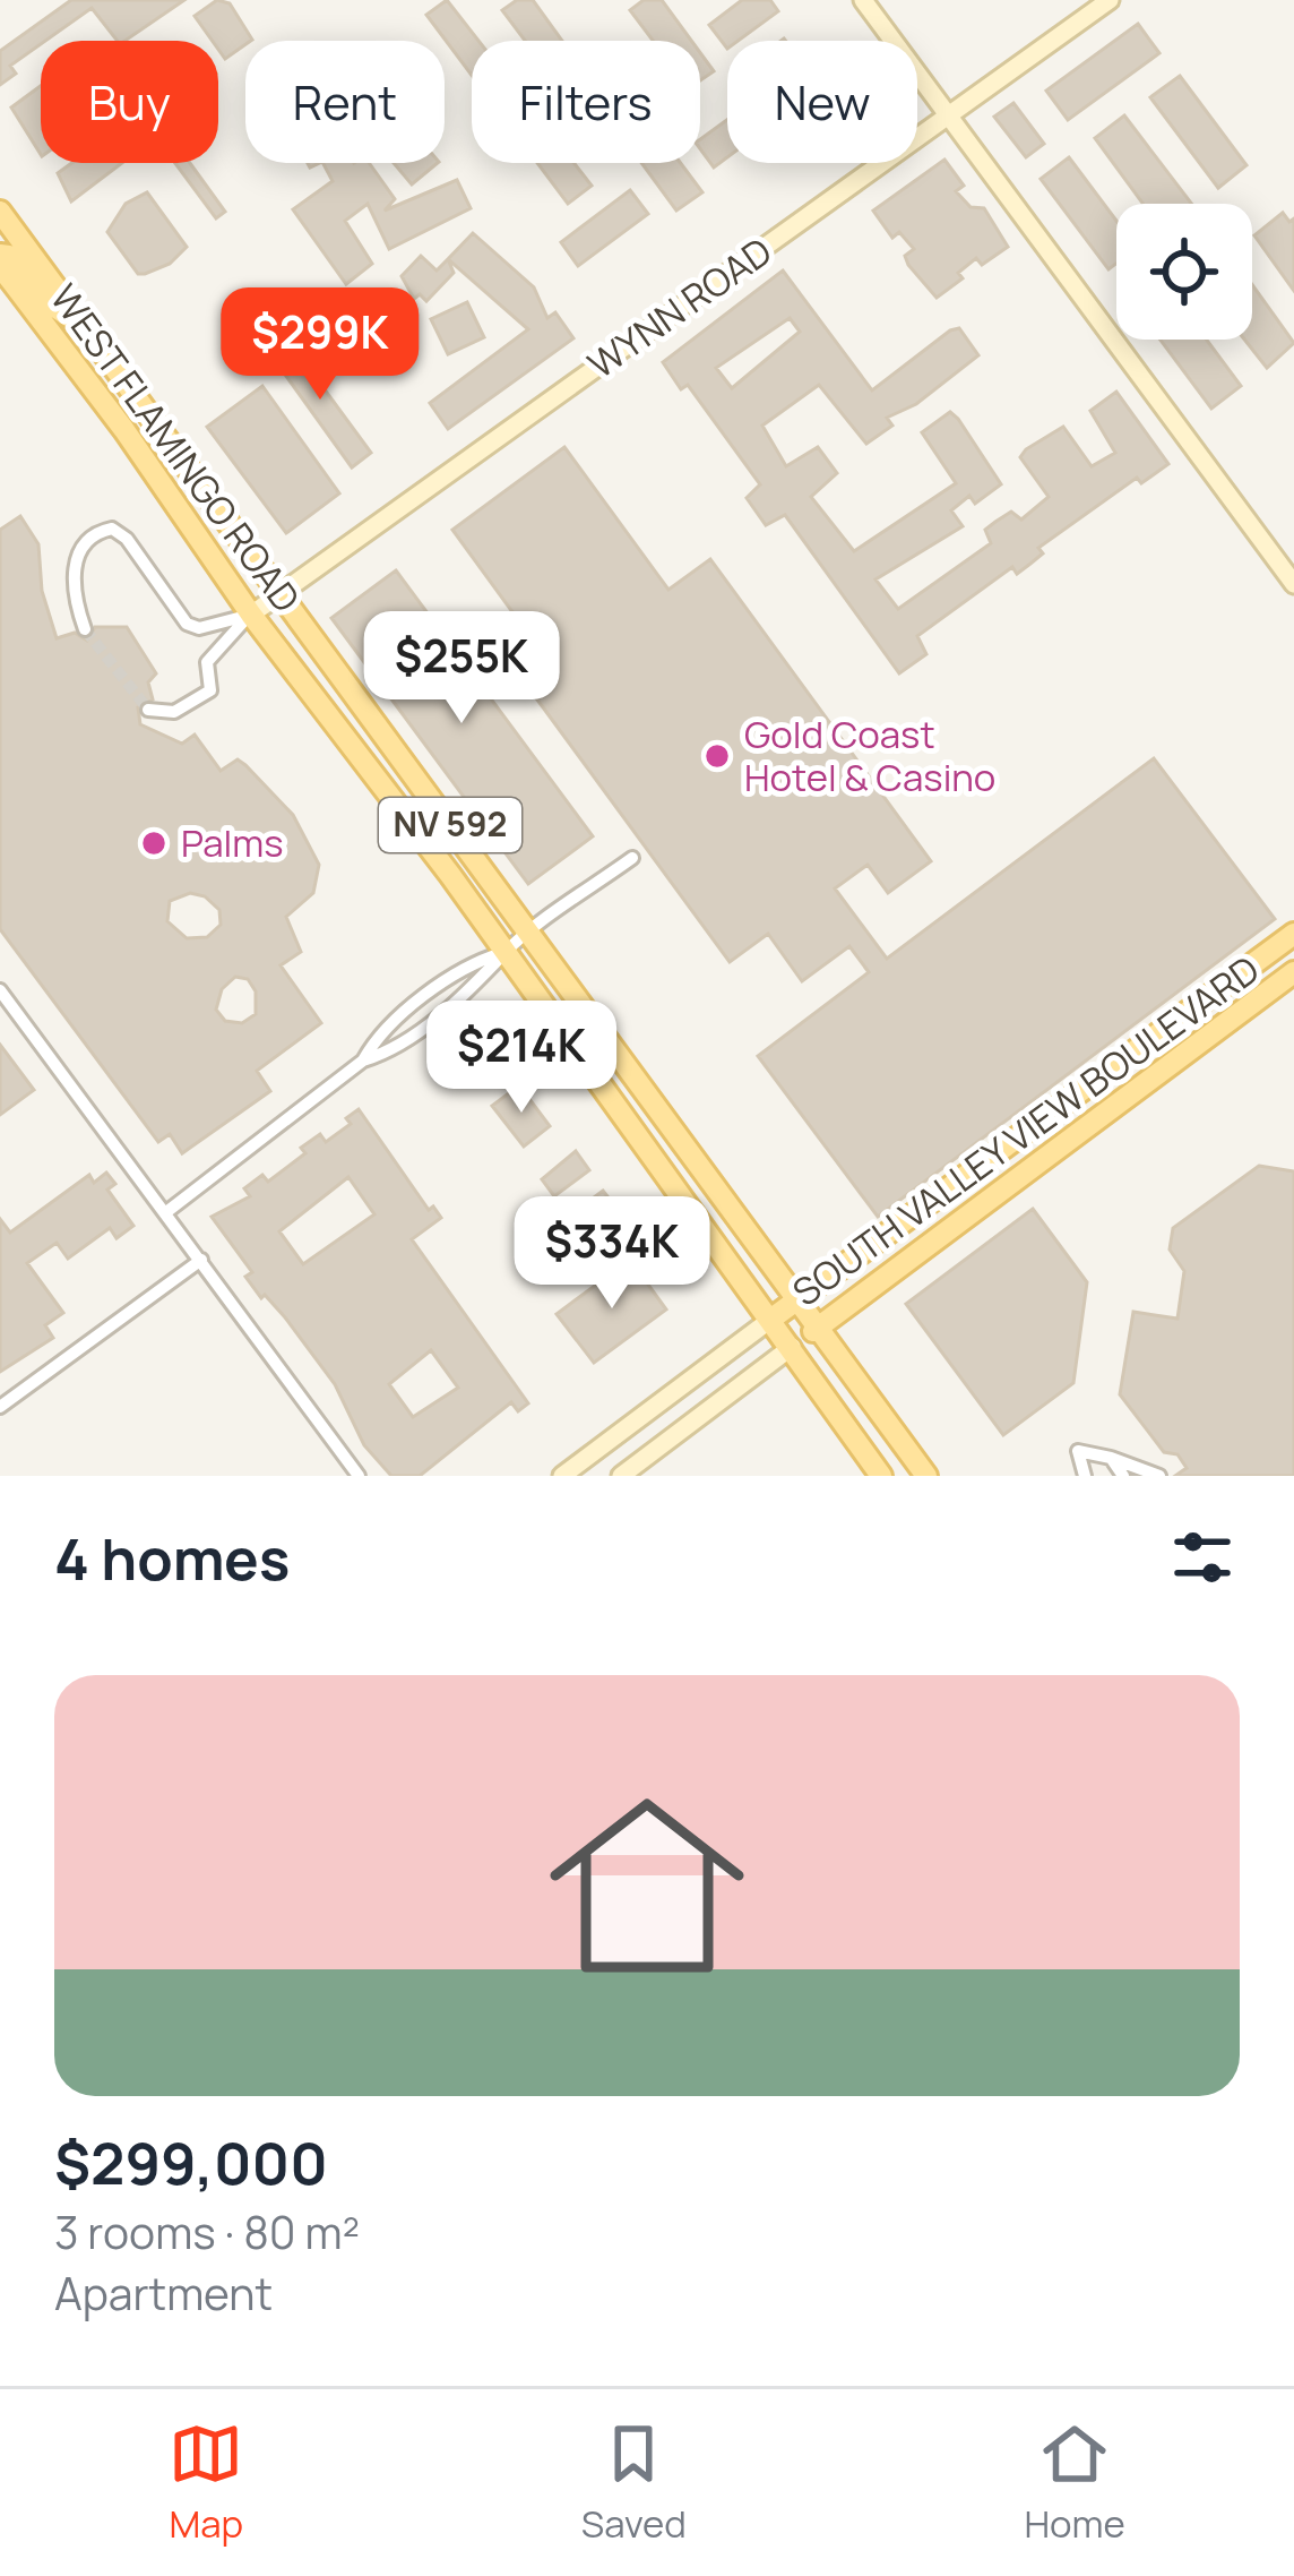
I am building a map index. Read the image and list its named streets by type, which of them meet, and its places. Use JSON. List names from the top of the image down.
{
  "streets": {
    "main road": ["WEST FLAMINGO ROAD", "NV 592", "SOUTH VALLEY VIEW BOULEVARD"],
    "street": ["WYNN ROAD"]
  },
  "crossings": [
    ["WYNN ROAD", "WEST FLAMINGO ROAD"],
    ["WEST FLAMINGO ROAD", "SOUTH VALLEY VIEW BOULEVARD"]
  ],
  "places": ["Gold Coast Hotel & Casino", "Palms"],
  "page": {
    "chip": [
      "Buy",
      "Rent",
      "Filters",
      "New"
    ],
    "price": [
      "$299K",
      "$255K",
      "$214K",
      "$334K"
    ],
    "heading": "4 homes",
    "list": [
      {
        "name": "$299,000",
        "note": "3 rooms · 80 m² · Apartment"
      }
    ],
    "tabs": ["Map", "Saved", "Home"]
  }
}
